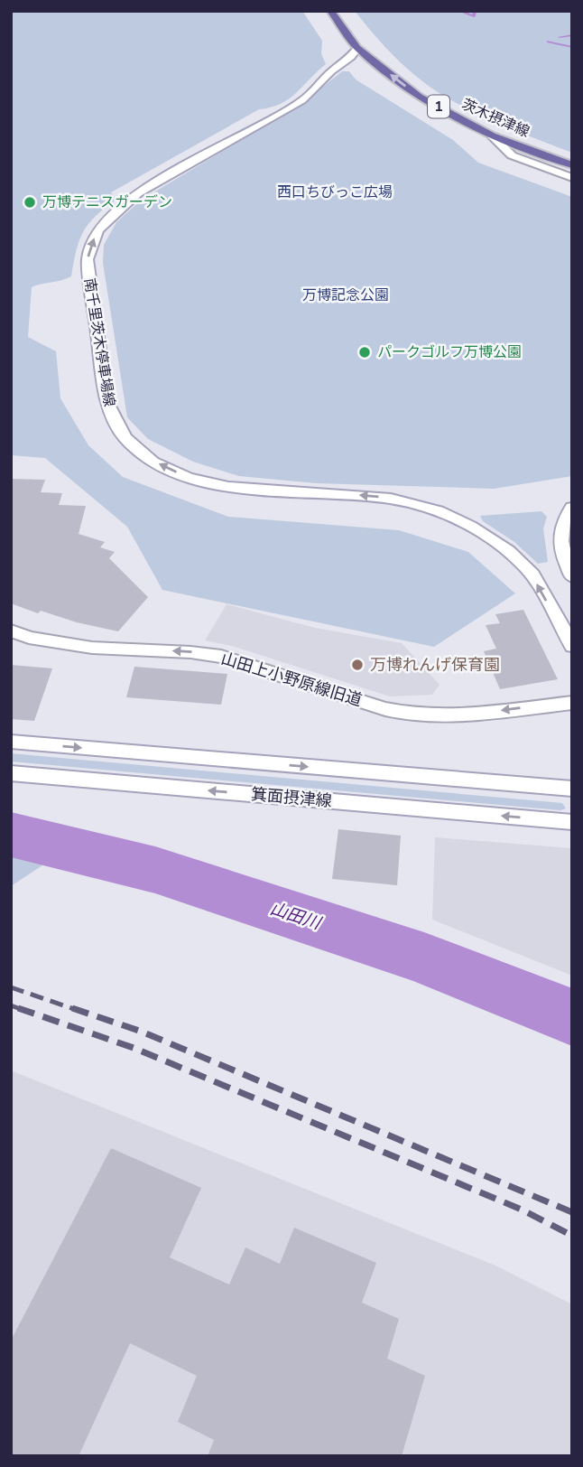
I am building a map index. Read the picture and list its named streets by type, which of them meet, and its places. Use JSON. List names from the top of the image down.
{
  "streets": {
    "main road": [
      "1",
      "茨木摂津線",
      "南千里茨木停車場線",
      "山田上小野原線旧道",
      "箕面摂津線"
    ]
  },
  "crossings": [
    ["茨木摂津線", "南千里茨木停車場線"]
  ],
  "one_way": ["茨木摂津線", "山田上小野原線旧道"],
  "water": ["山田川"],
  "parks": ["西口ちびっこ広場", "万博記念公園"],
  "places": ["万博テニスガーデン", "パークゴルフ万博公園", "万博れんげ保育園"]
}
